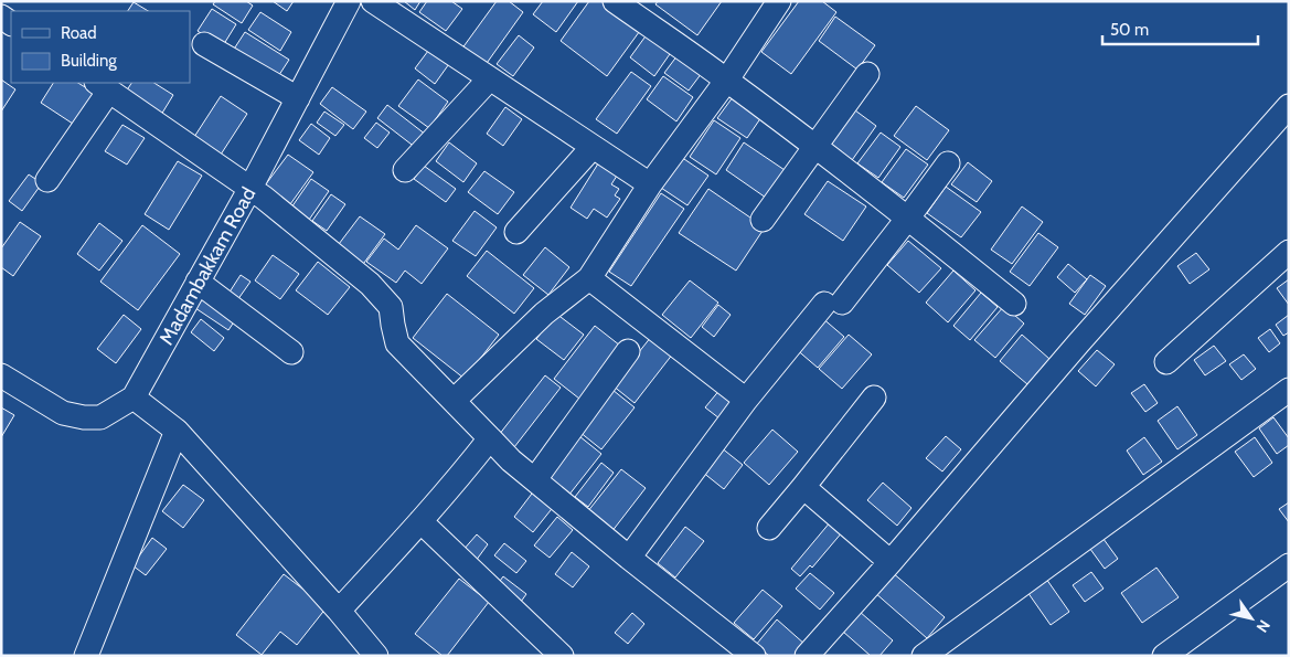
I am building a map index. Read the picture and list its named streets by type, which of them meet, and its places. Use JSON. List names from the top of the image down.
{
  "streets": {
    "street": ["Madambakkam Road"]
  },
  "legend": ["Road", "Building"],
  "scale_bar": "50 m",
  "north": "bottom right"
}
